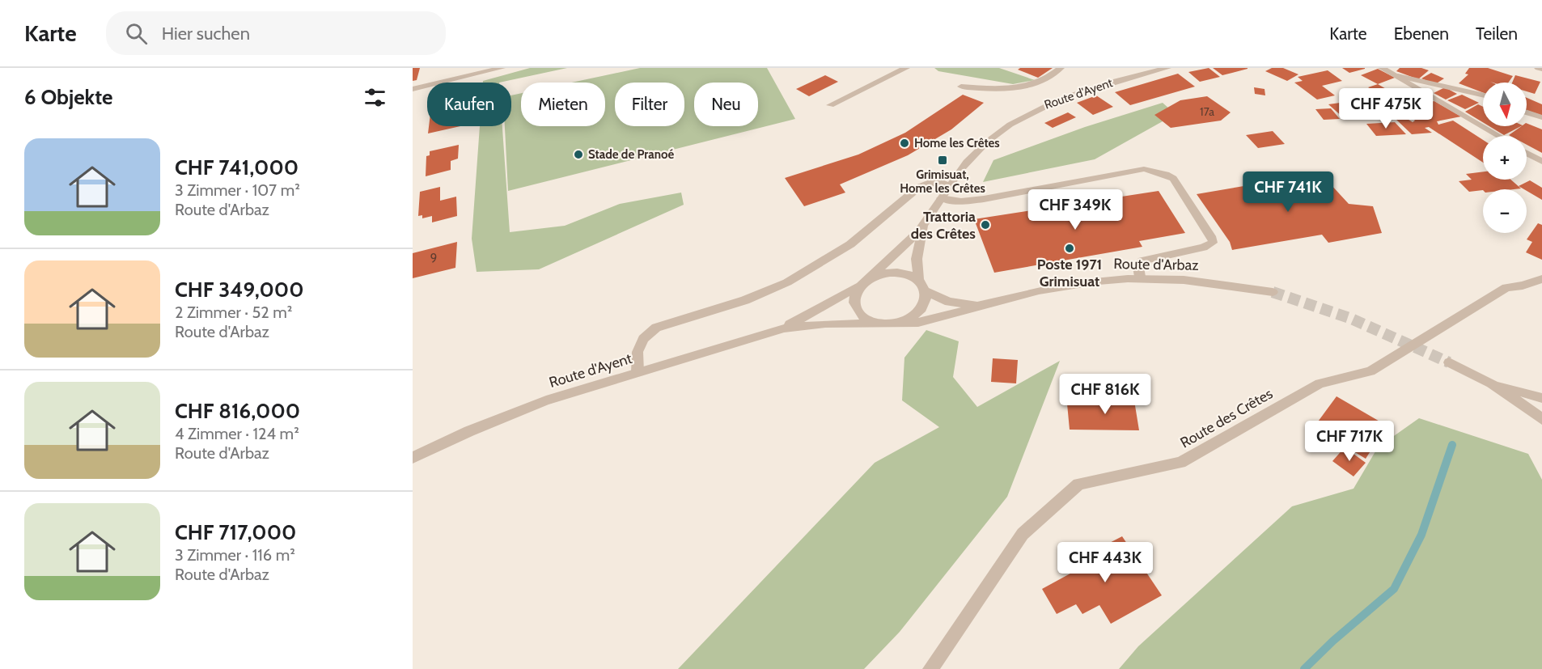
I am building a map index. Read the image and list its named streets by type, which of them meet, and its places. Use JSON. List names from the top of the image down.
{
  "streets": {
    "street": ["Route d'Ayent", "Route d'Arbaz", "Route des Crêtes"]
  },
  "crossings": [
    ["Route d'Ayent", "Route d'Arbaz"]
  ],
  "places": {
    "other": [
      "Home les Crêtes",
      "Stade de Pranoé",
      "Trattoria des Crêtes",
      "Poste 1971 Grimisuat"
    ],
    "transit": ["Grimisuat, Home les Crêtes"]
  },
  "house_numbers": ["17a", "9"],
  "north": "bottom",
  "page": {
    "header": "Karte",
    "search": "Hier suchen",
    "nav": ["Karte", "Ebenen", "Teilen"],
    "heading": "6 Objekte",
    "map_buttons": ["+", "−"],
    "chip": [
      "Kaufen",
      "Mieten",
      "Filter",
      "Neu"
    ],
    "price": [
      "CHF 475K",
      "CHF 741K",
      "CHF 349K",
      "CHF 816K",
      "CHF 717K",
      "CHF 443K"
    ],
    "list": [
      {
        "name": "CHF 741,000",
        "note": "3 Zimmer · 107 m² · Route d'Arbaz"
      },
      {
        "name": "CHF 349,000",
        "note": "2 Zimmer · 52 m² · Route d'Arbaz"
      },
      {
        "name": "CHF 816,000",
        "note": "4 Zimmer · 124 m² · Route d'Arbaz"
      },
      {
        "name": "CHF 717,000",
        "note": "3 Zimmer · 116 m² · Route d'Arbaz"
      }
    ]
  }
}
